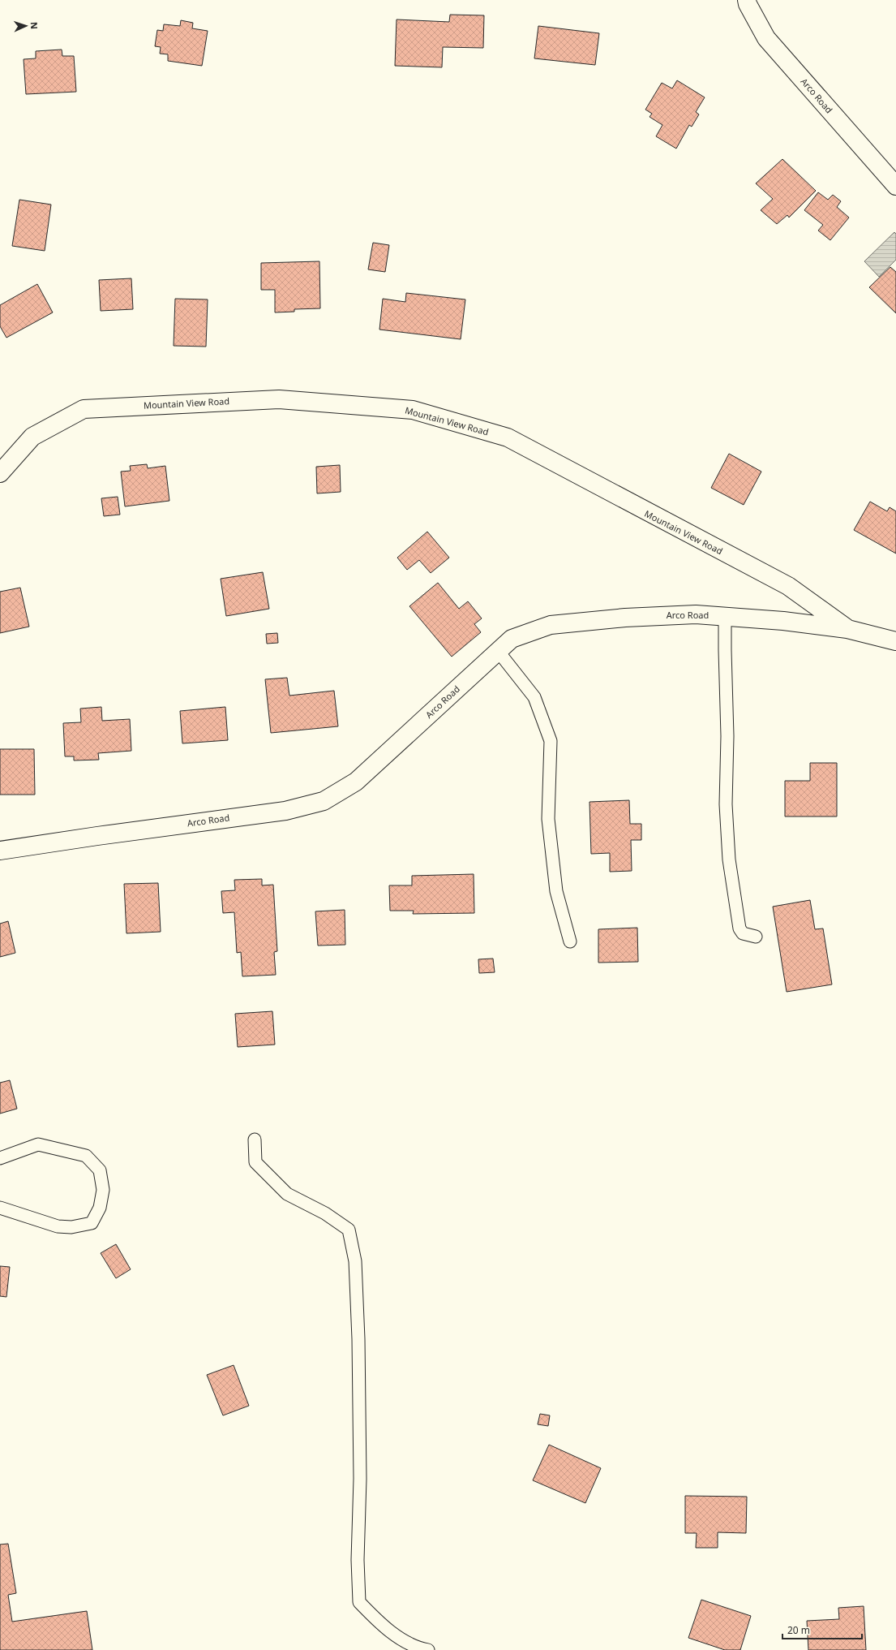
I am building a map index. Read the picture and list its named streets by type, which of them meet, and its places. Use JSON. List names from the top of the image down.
{
  "streets": {
    "street": ["Arco Road", "Mountain View Road"]
  },
  "crossings": [
    ["Arco Road", "Mountain View Road"]
  ],
  "scale_bar": "20 m",
  "north": "right"
}
